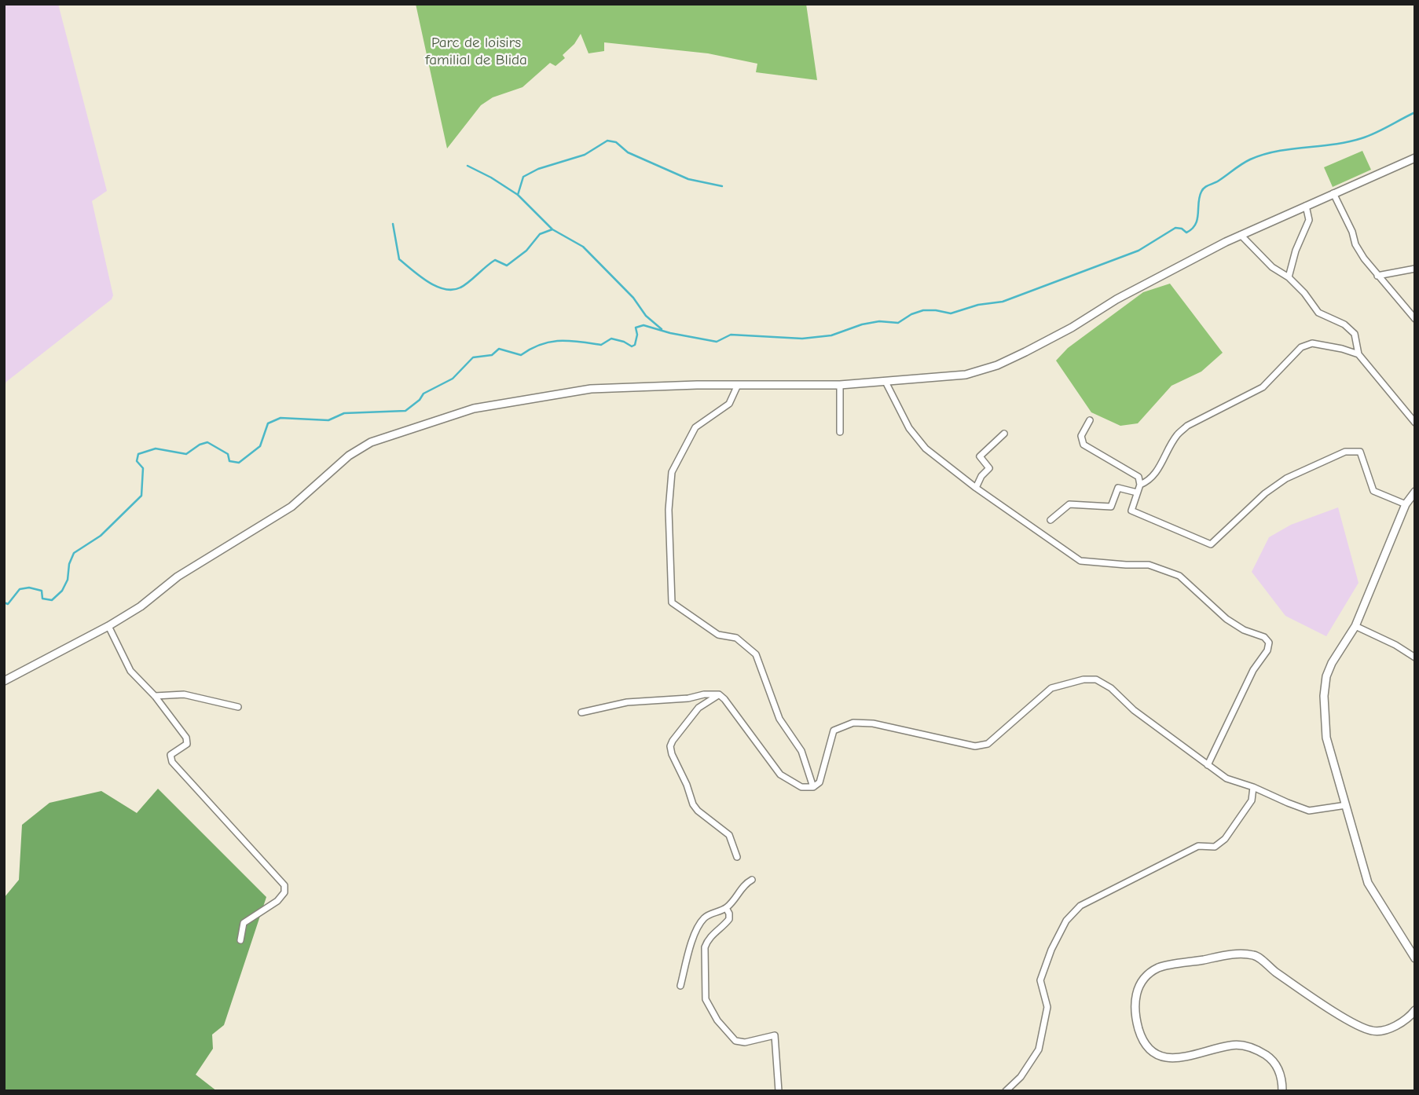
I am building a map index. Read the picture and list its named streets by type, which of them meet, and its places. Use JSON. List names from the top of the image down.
{
  "parks": ["Parc de loisirs familial de Blida"]
}
